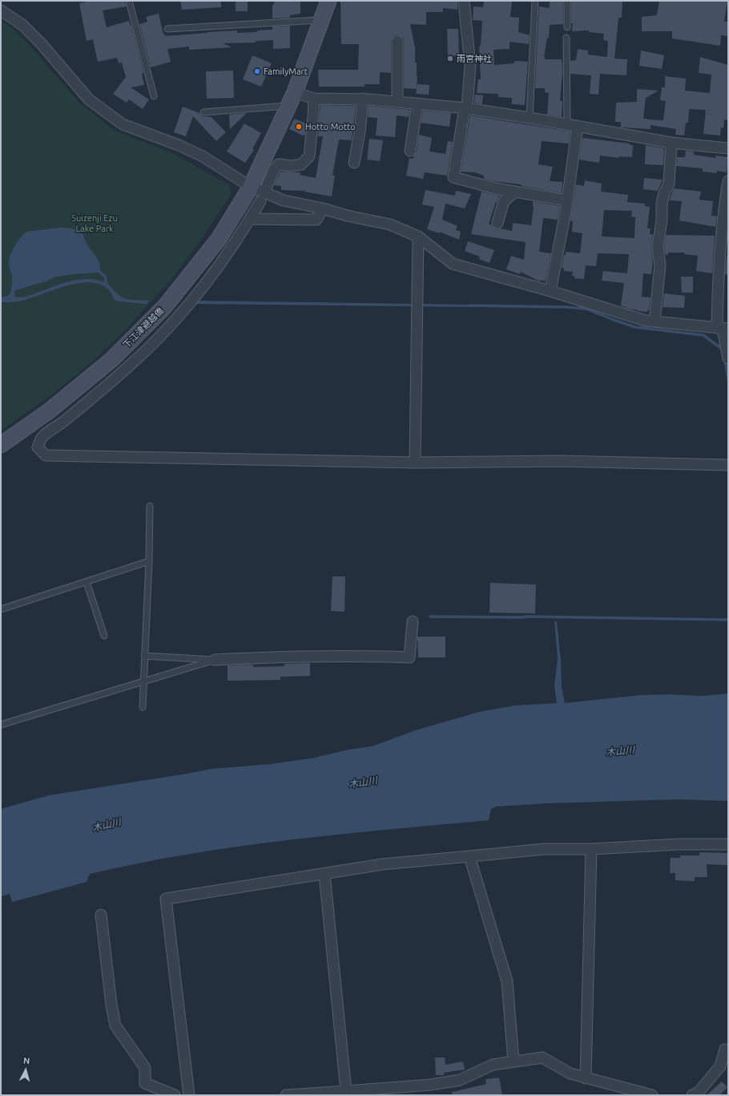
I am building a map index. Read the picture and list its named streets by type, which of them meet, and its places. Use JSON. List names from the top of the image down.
{
  "streets": {
    "street": ["下江津避越僑"]
  },
  "water": ["木山川"],
  "parks": ["Suizenji Ezu Lake Park"],
  "places": ["雨宮神社", "FamilyMart", "Hotto Motto"],
  "north": "top"
}
